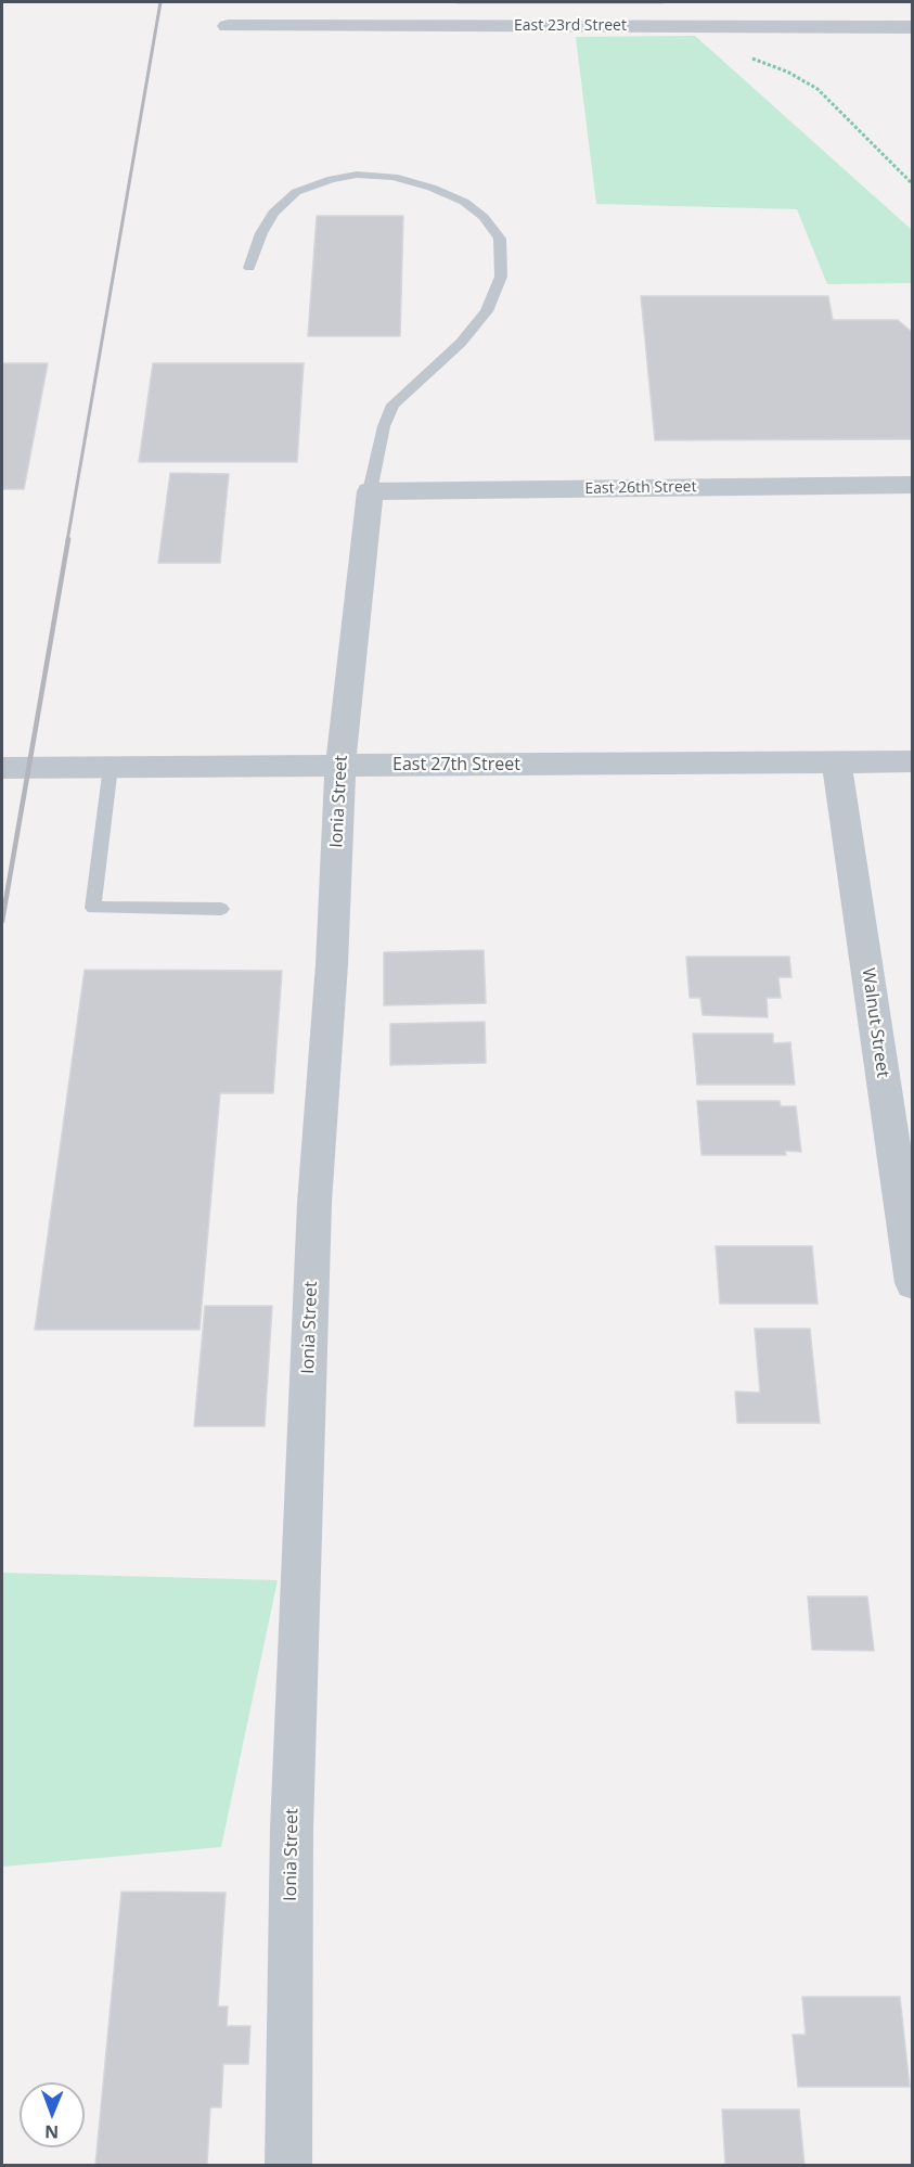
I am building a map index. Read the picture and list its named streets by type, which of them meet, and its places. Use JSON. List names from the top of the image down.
{
  "streets": {
    "street": [
      "East 23rd Street",
      "East 26th Street",
      "East 27th Street",
      "Ionia Street",
      "Walnut Street"
    ]
  },
  "crossings": [
    ["East 26th Street", "Ionia Street"],
    ["East 27th Street", "Ionia Street"],
    ["East 27th Street", "Walnut Street"]
  ],
  "north": "bottom"
}
